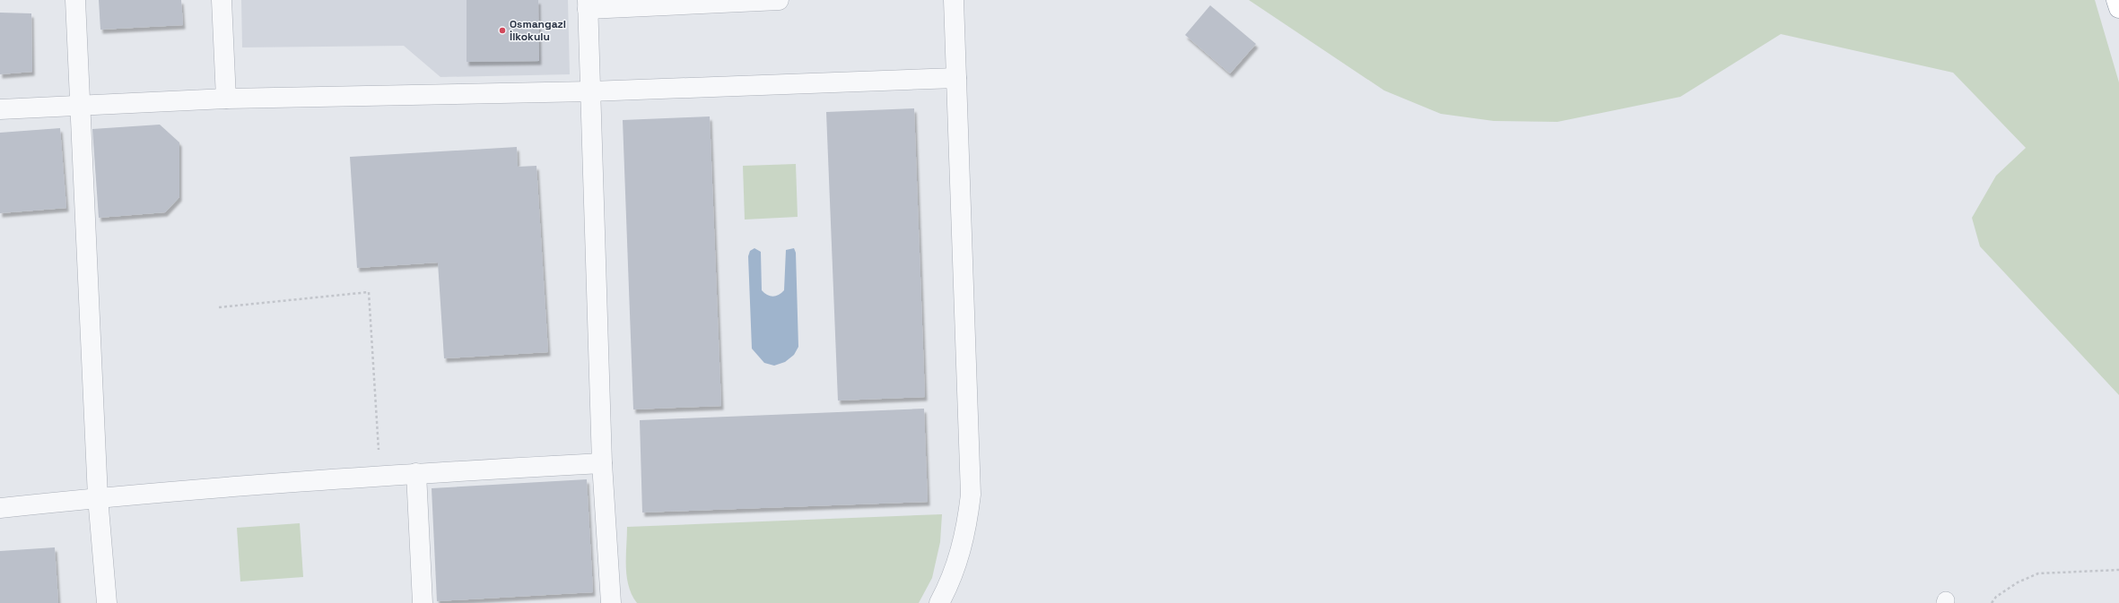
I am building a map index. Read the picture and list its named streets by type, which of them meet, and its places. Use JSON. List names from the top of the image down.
{
  "places": ["Osmangazi İlkokulu"]
}
